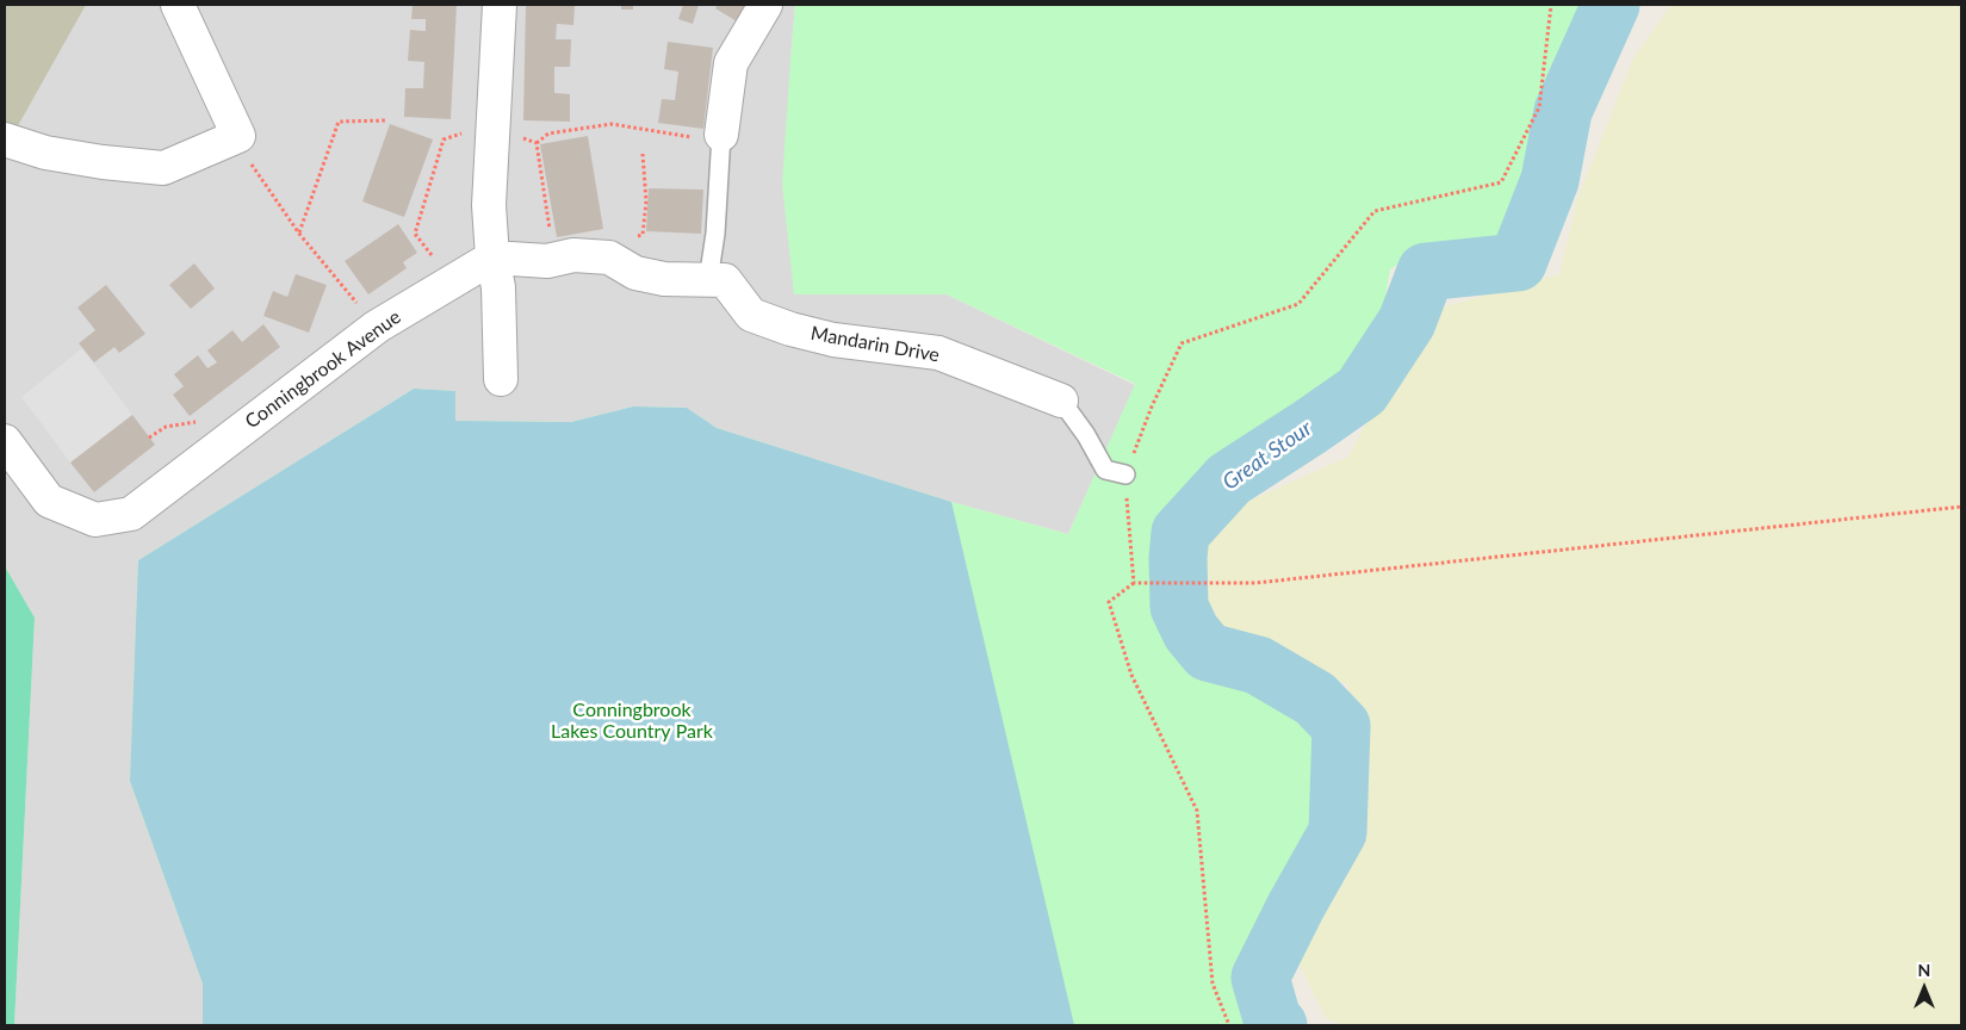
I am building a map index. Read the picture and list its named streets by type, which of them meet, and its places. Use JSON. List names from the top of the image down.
{
  "streets": {
    "street": ["Mandarin Drive", "Conningbrook Avenue"]
  },
  "crossings": [
    ["Mandarin Drive", "Conningbrook Avenue"]
  ],
  "water": ["Great Stour"],
  "parks": ["Conningbrook Lakes Country Park"],
  "north": "top"
}
